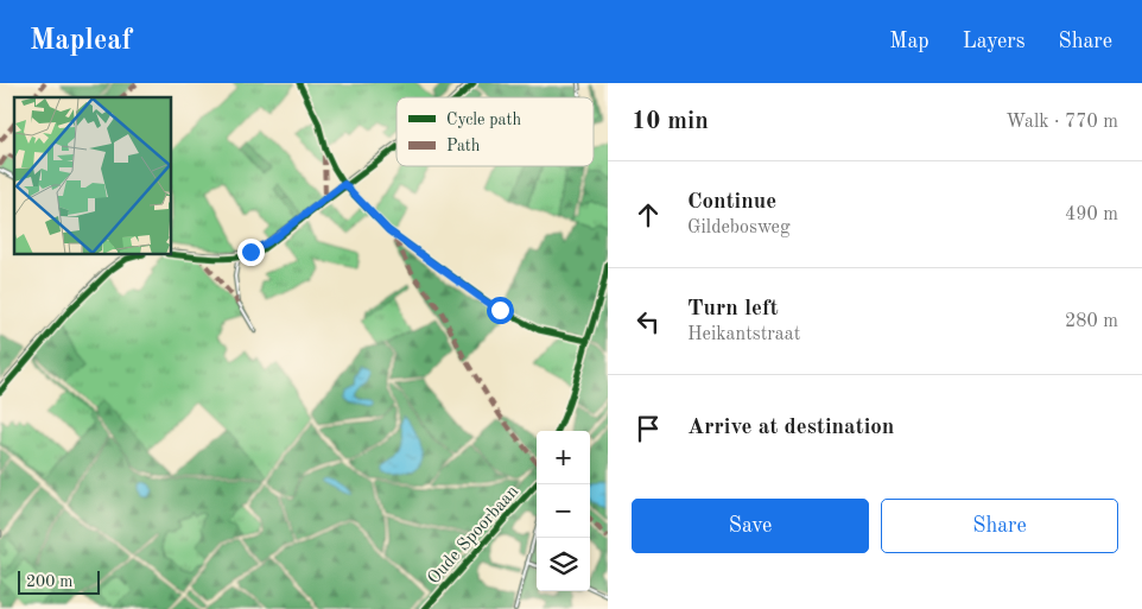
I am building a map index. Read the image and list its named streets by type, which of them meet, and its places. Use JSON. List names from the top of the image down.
{
  "streets": {
    "cycle path": ["Oude Spoorbaan"]
  },
  "legend": ["Cycle path", "Path"],
  "scale_bar": "200 m",
  "page": {
    "header": "Mapleaf",
    "nav": ["Map", "Layers", "Share"],
    "heading": ["10 min", "Walk · 770 m"],
    "list": [
      ["Continue", "Gildebosweg", "490 m"],
      ["Turn left", "Heikantstraat", "280 m"],
      "Arrive at destination"
    ],
    "map_buttons": ["+", "−"],
    "buttons": ["Save", "Share"],
    "scale": "200 m"
  }
}
